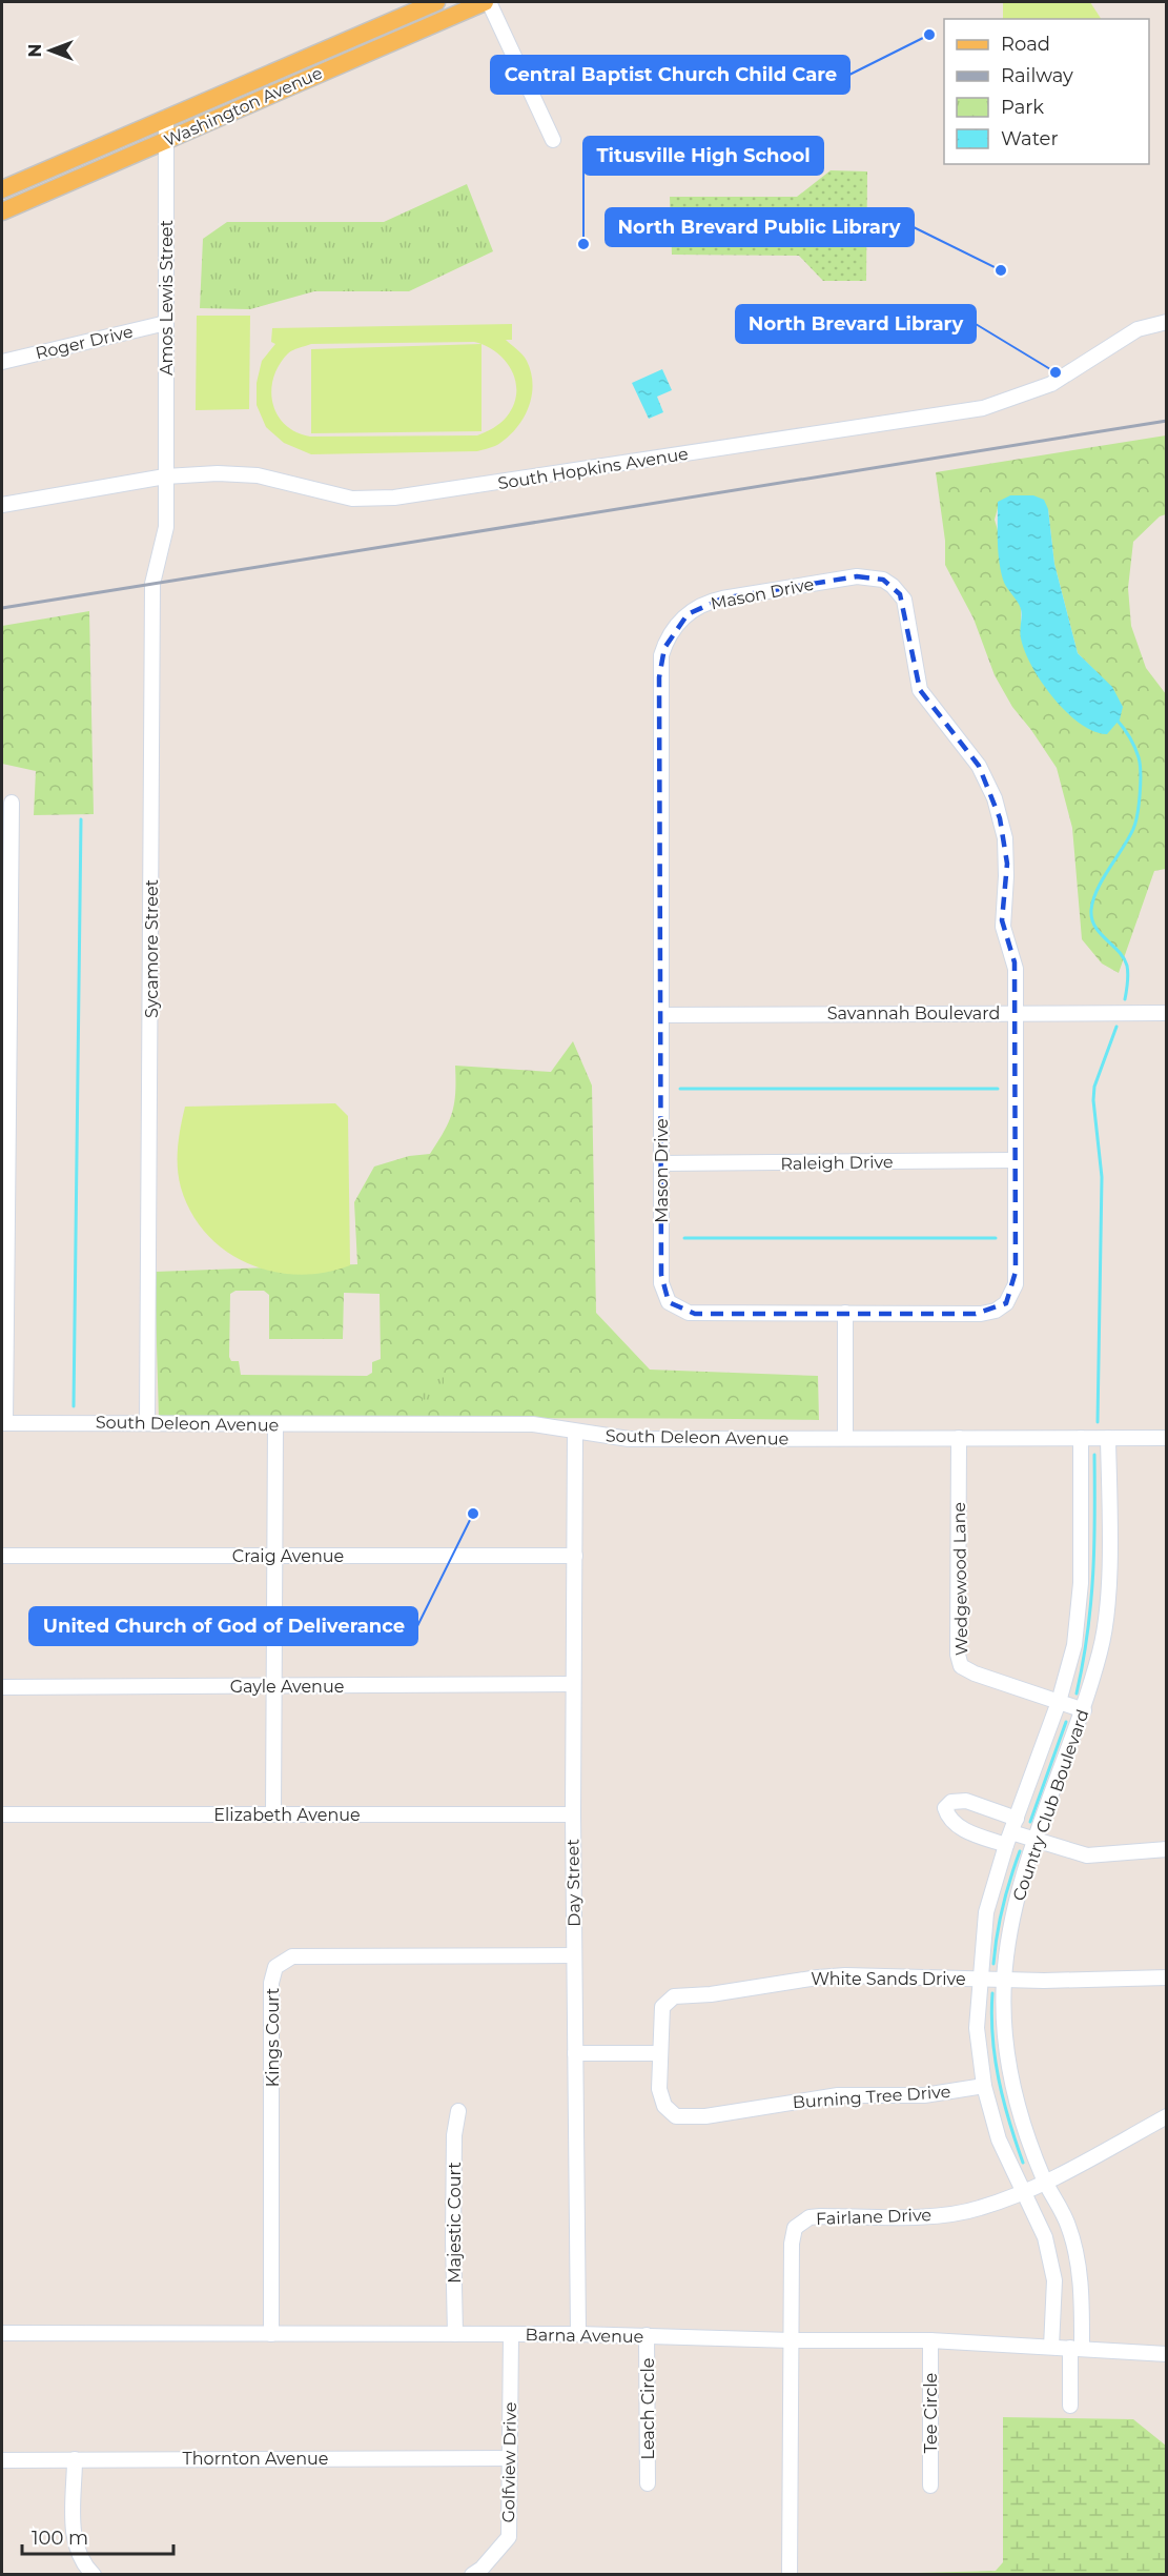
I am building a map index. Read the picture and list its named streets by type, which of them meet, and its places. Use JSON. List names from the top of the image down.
{
  "streets": {
    "main road": ["Washington Avenue"],
    "street": [
      "Amos Lewis Street",
      "Roger Drive",
      "South Hopkins Avenue",
      "Mason Drive",
      "Sycamore Street",
      "Savannah Boulevard",
      "Raleigh Drive",
      "South Deleon Avenue",
      "Craig Avenue",
      "Wedgewood Lane",
      "Gayle Avenue",
      "Country Club Boulevard",
      "Elizabeth Avenue",
      "Day Street",
      "White Sands Drive",
      "Kings Court",
      "Burning Tree Drive",
      "Fairlane Drive",
      "Majestic Court",
      "Barna Avenue",
      "Leach Circle",
      "Tee Circle",
      "Thornton Avenue",
      "Golfview Drive"
    ]
  },
  "crossings": [
    ["Washington Avenue", "Amos Lewis Street"],
    ["Amos Lewis Street", "Roger Drive"],
    ["Amos Lewis Street", "South Hopkins Avenue"],
    ["Amos Lewis Street", "Sycamore Street"],
    ["South Hopkins Avenue", "Sycamore Street"],
    ["Mason Drive", "Savannah Boulevard"],
    ["Mason Drive", "Raleigh Drive"],
    ["Sycamore Street", "South Deleon Avenue"],
    ["South Deleon Avenue", "Wedgewood Lane"],
    ["South Deleon Avenue", "Country Club Boulevard"],
    ["South Deleon Avenue", "Day Street"],
    ["Craig Avenue", "Day Street"],
    ["Wedgewood Lane", "Country Club Boulevard"],
    ["Gayle Avenue", "Day Street"],
    ["Country Club Boulevard", "White Sands Drive"],
    ["Country Club Boulevard", "Burning Tree Drive"],
    ["Country Club Boulevard", "Fairlane Drive"],
    ["Country Club Boulevard", "Barna Avenue"],
    ["Elizabeth Avenue", "Day Street"],
    ["Day Street", "Kings Court"],
    ["Day Street", "Barna Avenue"],
    ["White Sands Drive", "Burning Tree Drive"],
    ["Kings Court", "Barna Avenue"],
    ["Fairlane Drive", "Barna Avenue"],
    ["Majestic Court", "Barna Avenue"],
    ["Barna Avenue", "Leach Circle"],
    ["Barna Avenue", "Tee Circle"],
    ["Barna Avenue", "Golfview Drive"],
    ["Thornton Avenue", "Golfview Drive"]
  ],
  "places": [
    "Central Baptist Church Child Care",
    "Titusville High School",
    "North Brevard Public Library",
    "North Brevard Library",
    "United Church of God of Deliverance"
  ],
  "legend": [
    "Road",
    "Railway",
    "Park",
    "Water"
  ],
  "scale_bar": "100 m",
  "north": "left"
}
